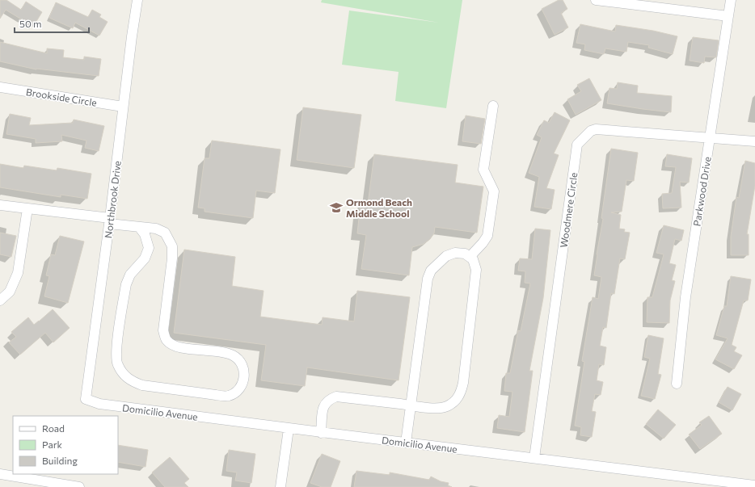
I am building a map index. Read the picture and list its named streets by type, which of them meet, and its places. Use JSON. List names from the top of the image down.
{
  "streets": {
    "street": [
      "Brookside Circle",
      "Parkwood Drive",
      "Northbrook Drive",
      "Woodmere Circle",
      "Domicilio Avenue"
    ]
  },
  "crossings": [
    ["Brookside Circle", "Northbrook Drive"],
    ["Parkwood Drive", "Woodmere Circle"],
    ["Northbrook Drive", "Domicilio Avenue"],
    ["Woodmere Circle", "Domicilio Avenue"]
  ],
  "places": {
    "school or university": ["Ormond Beach Middle School"]
  },
  "legend": ["Road", "Park", "Building"],
  "scale_bar": "50 m"
}
